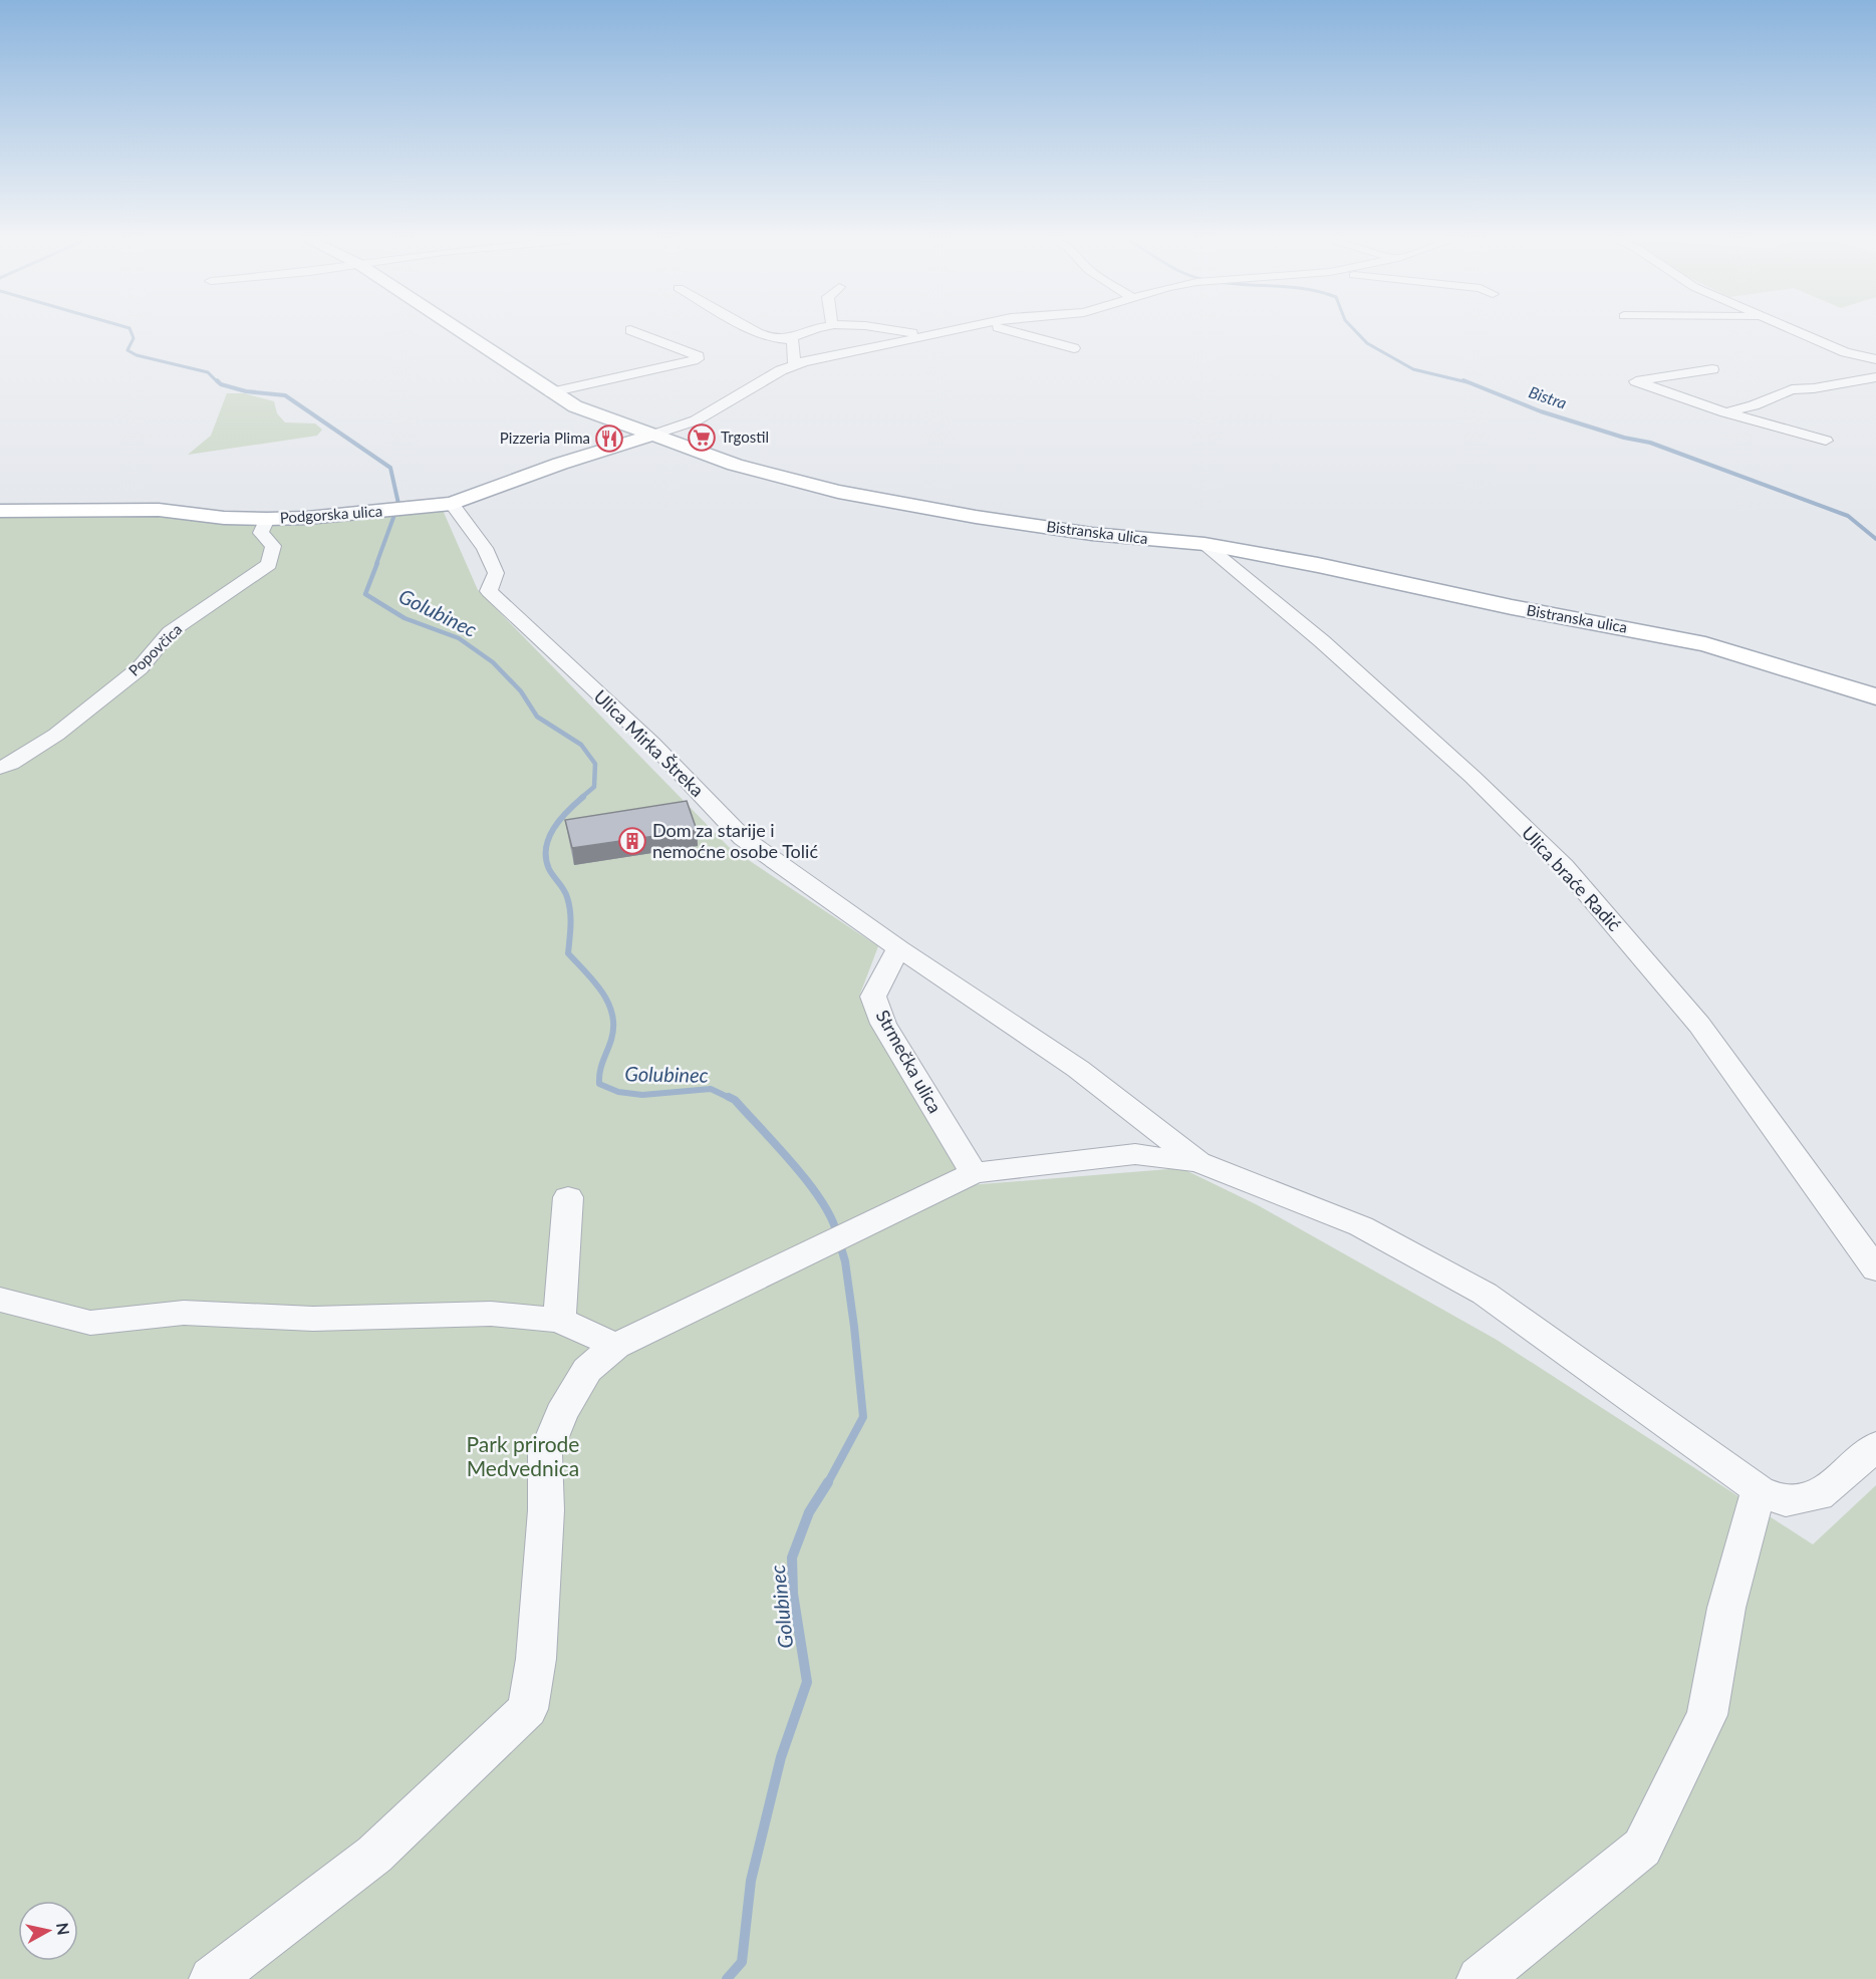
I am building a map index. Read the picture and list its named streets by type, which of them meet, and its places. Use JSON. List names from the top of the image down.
{
  "streets": {
    "main road": ["Podgorska ulica", "Bistranska ulica"],
    "street": [
      "Popovčica",
      "Ulica Mirka Štreka",
      "Ulica braće Radić",
      "Strmečka ulica"
    ]
  },
  "crossings": [
    ["Podgorska ulica", "Bistranska ulica"],
    ["Podgorska ulica", "Popovčica"],
    ["Podgorska ulica", "Ulica Mirka Štreka"],
    ["Bistranska ulica", "Ulica braće Radić"],
    ["Ulica Mirka Štreka", "Strmečka ulica"]
  ],
  "water": ["Bistra", "Golubinec"],
  "parks": ["Park prirode Medvednica"],
  "places": {
    "supermarket": ["Trgostil"],
    "restaurant": ["Pizzeria Plima"],
    "building": ["Dom za starije i nemoćne osobe Tolić"]
  },
  "north": "right"
}
